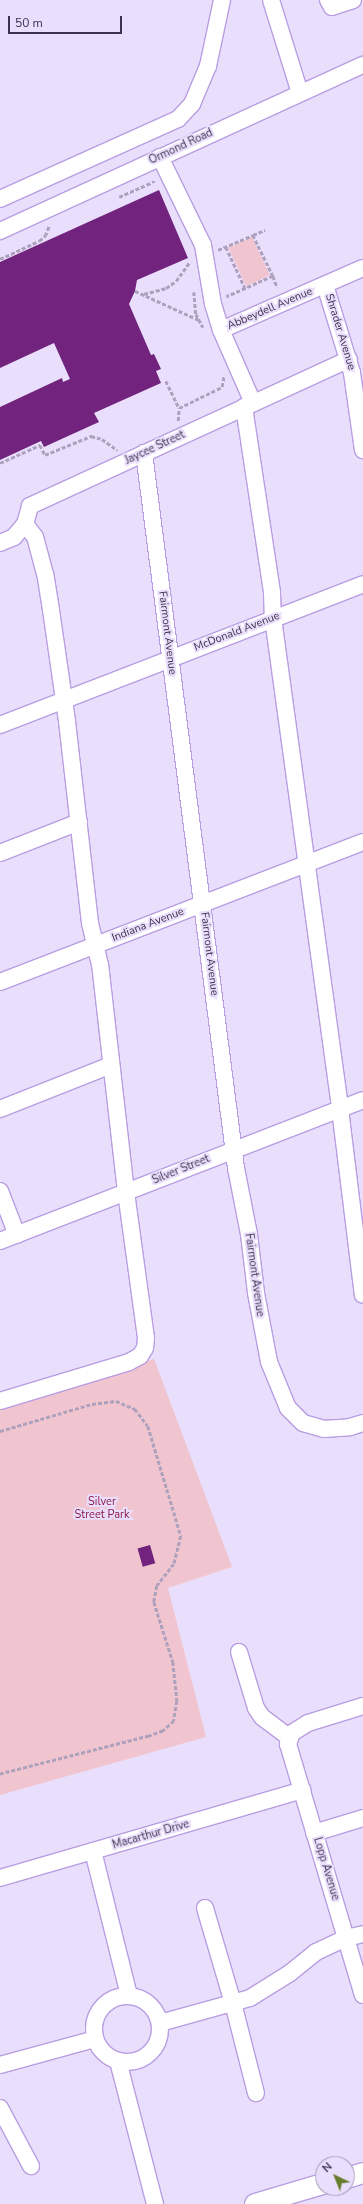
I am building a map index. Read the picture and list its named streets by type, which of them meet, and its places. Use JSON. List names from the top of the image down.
{
  "streets": {
    "street": [
      "Ormond Road",
      "Abbeydell Avenue",
      "Shrader Avenue",
      "Jaycee Street",
      "McDonald Avenue",
      "Fairmont Avenue",
      "Indiana Avenue",
      "Silver Street",
      "Macarthur Drive",
      "Lopp Avenue"
    ]
  },
  "crossings": [
    ["Abbeydell Avenue", "Shrader Avenue"],
    ["Shrader Avenue", "Jaycee Street"],
    ["Jaycee Street", "Fairmont Avenue"],
    ["McDonald Avenue", "Fairmont Avenue"],
    ["Fairmont Avenue", "Indiana Avenue"],
    ["Fairmont Avenue", "Silver Street"],
    ["Macarthur Drive", "Lopp Avenue"]
  ],
  "parks": ["Silver Street Park"],
  "scale_bar": "50 m",
  "north": "top left"
}
